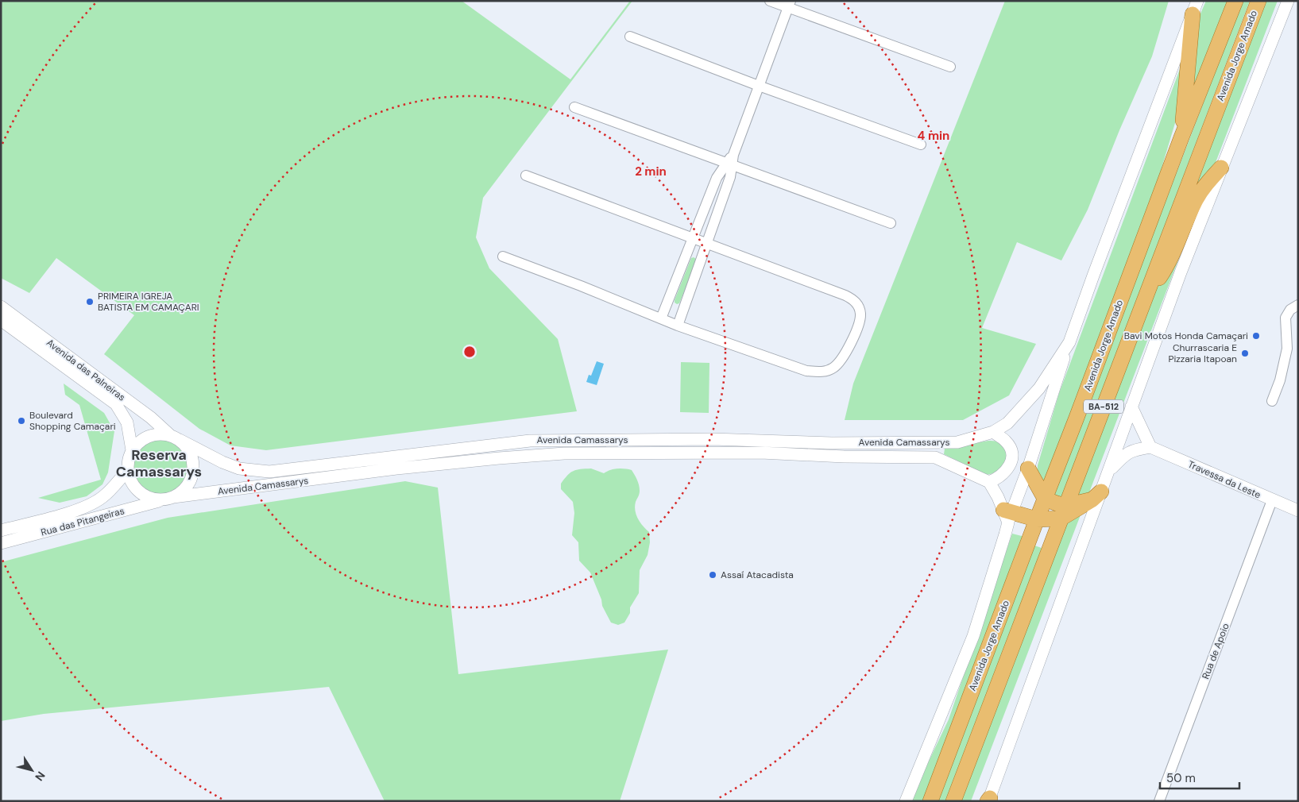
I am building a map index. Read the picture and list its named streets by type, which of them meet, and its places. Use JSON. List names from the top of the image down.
{
  "streets": {
    "main road": ["Avenida Jorge Amado", "BA-512"],
    "street": [
      "Avenida das Palneiras",
      "Avenida Camassarys",
      "Travessa da Leste",
      "Rua das Pitangeiras",
      "Rua de Apoio"
    ]
  },
  "crossings": [
    ["Avenida das Palneiras", "Avenida Camassarys"],
    ["Avenida das Palneiras", "Rua das Pitangeiras"],
    ["Avenida Camassarys", "Rua das Pitangeiras"],
    ["Travessa da Leste", "Rua de Apoio"]
  ],
  "districts": ["Reserva Camassarys"],
  "places": [
    "PRIMEIRA IGREJA BATISTA EM CAMAÇARI",
    "Bavi Motos Honda Camaçari",
    "Churrascaria E Pizzaria Itapoan",
    "Boulevard Shopping Camaçari",
    "Assaí Atacadista"
  ],
  "scale_bar": "50 m",
  "north": "bottom right",
  "rings": ["4 min", "2 min"]
}
